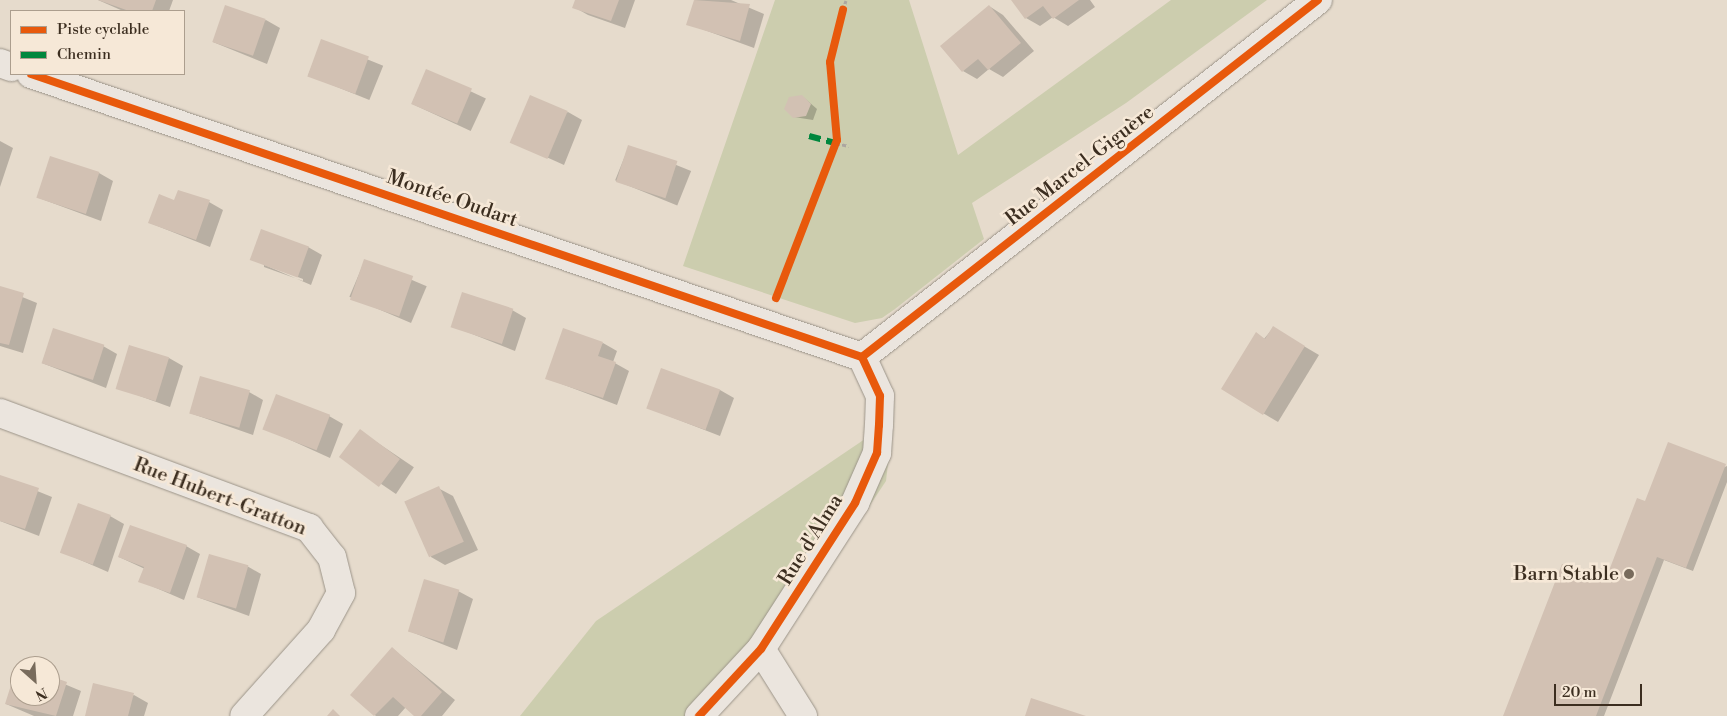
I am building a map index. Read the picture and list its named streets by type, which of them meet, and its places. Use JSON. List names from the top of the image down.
{
  "streets": {
    "street": [
      "Rue Marcel-Giguère",
      "Montée Oudart",
      "Rue Hubert-Gratton",
      "Rue d'Alma"
    ]
  },
  "crossings": [
    ["Rue Marcel-Giguère", "Montée Oudart"],
    ["Rue Marcel-Giguère", "Rue d'Alma"],
    ["Montée Oudart", "Rue d'Alma"]
  ],
  "places": ["Barn Stable"],
  "legend": ["Piste cyclable", "Chemin"],
  "scale_bar": "20 m",
  "north": "bottom right"
}
